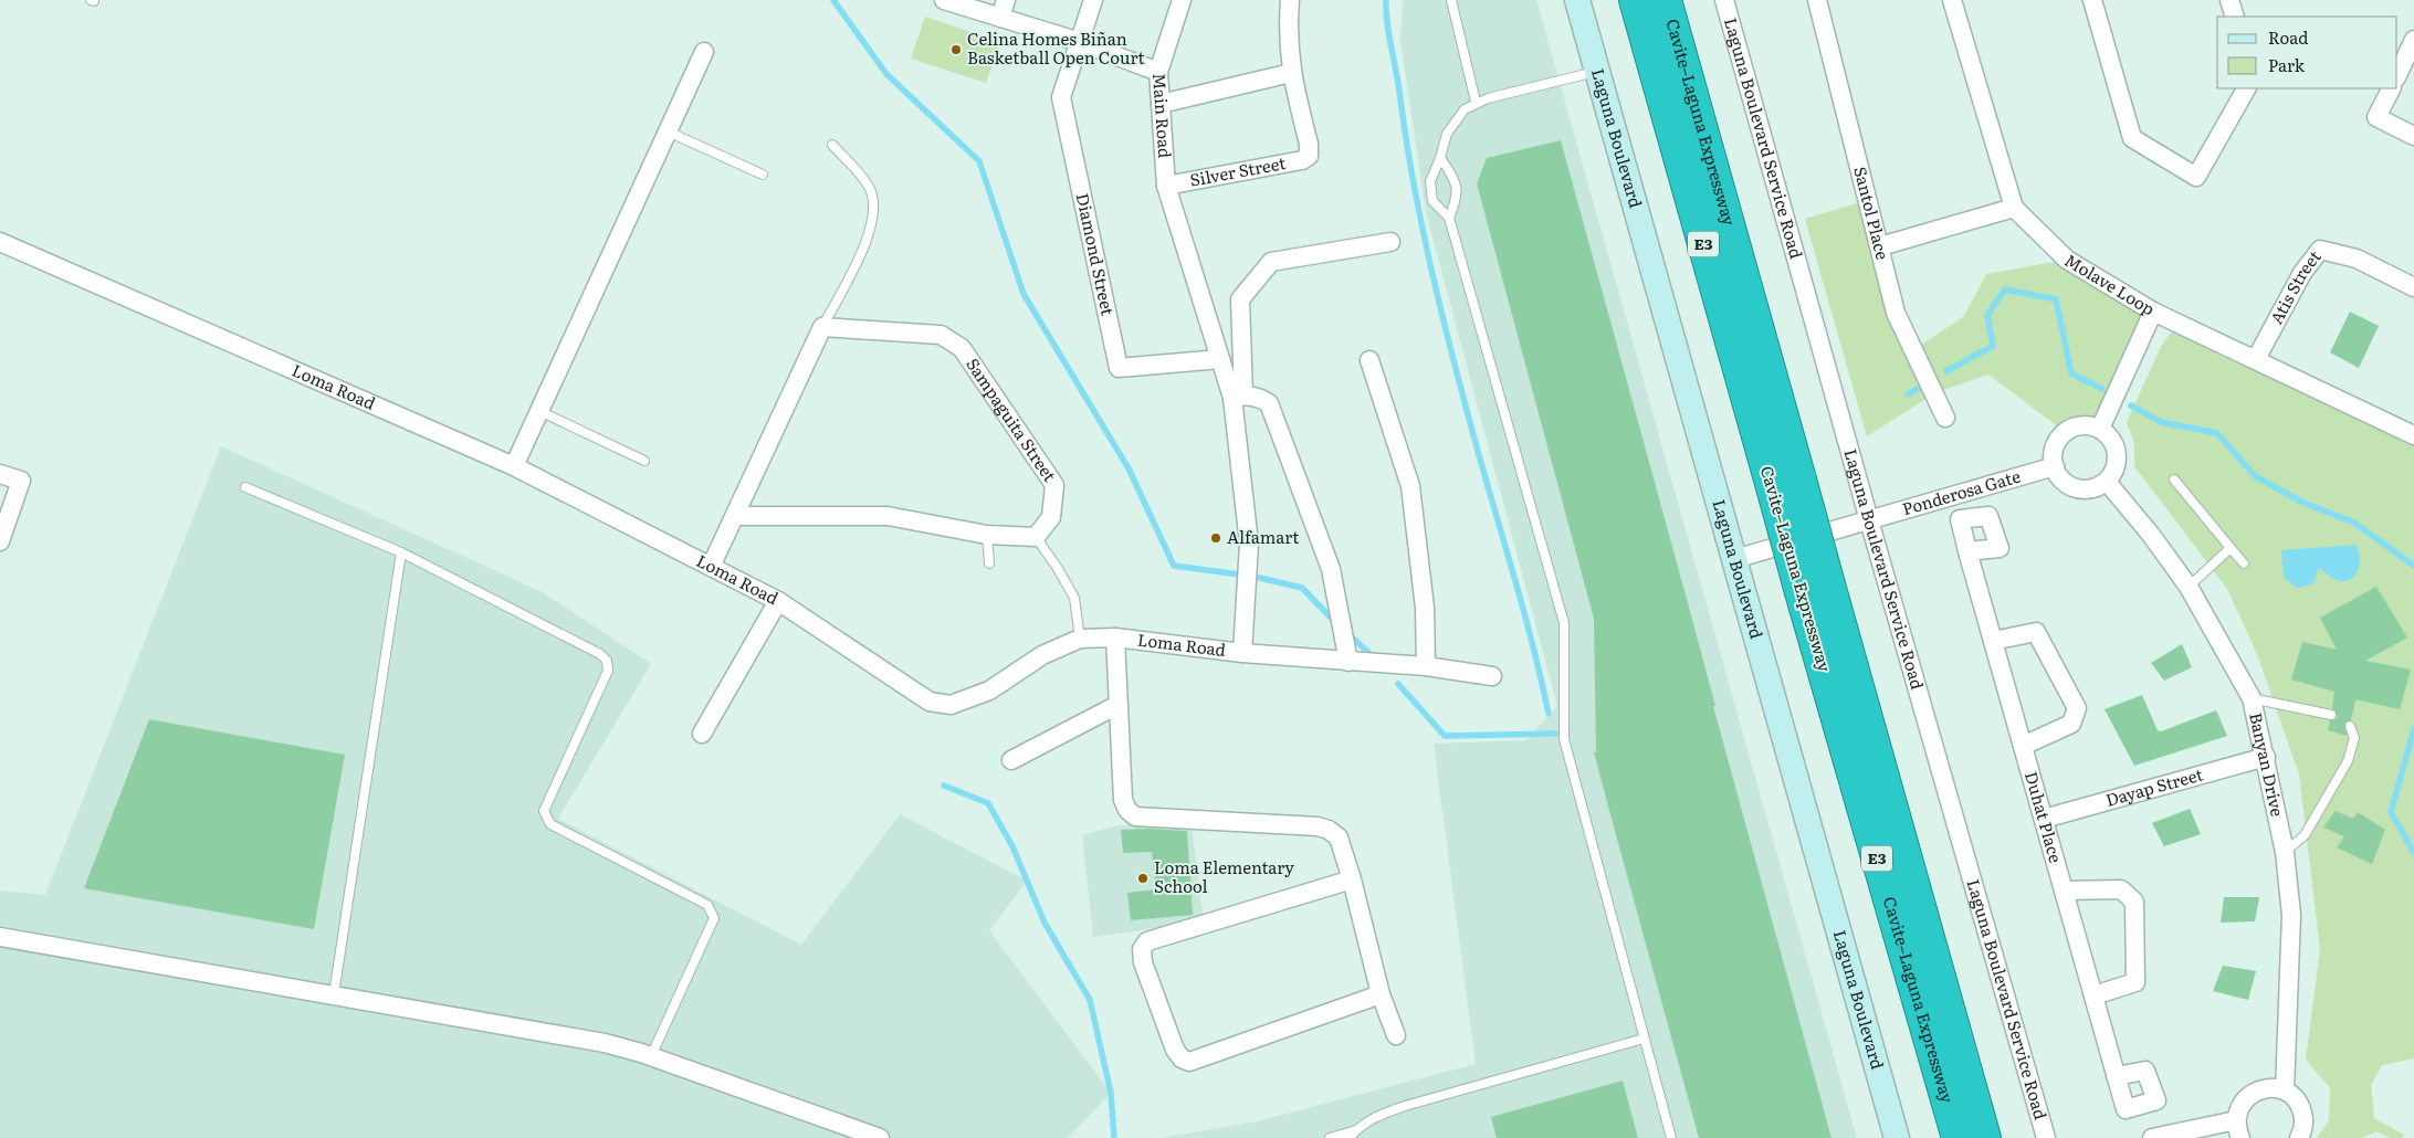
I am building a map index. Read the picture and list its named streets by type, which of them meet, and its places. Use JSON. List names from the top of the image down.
{
  "streets": {
    "highway": ["Cavite–Laguna Expressway", "E3"],
    "main road": ["Laguna Boulevard"],
    "street": [
      "Main Road",
      "Laguna Boulevard Service Road",
      "Silver Street",
      "Santol Place",
      "Diamond Street",
      "Molave Loop",
      "Atis Street",
      "Loma Road",
      "Sampaguita Street",
      "Ponderosa Gate",
      "Banyan Drive",
      "Dayap Street",
      "Duhat Place"
    ]
  },
  "crossings": [
    ["Main Road", "Silver Street"],
    ["Main Road", "Diamond Street"],
    ["Laguna Boulevard", "Ponderosa Gate"],
    ["Laguna Boulevard Service Road", "Ponderosa Gate"],
    ["Molave Loop", "Atis Street"],
    ["Ponderosa Gate", "Banyan Drive"],
    ["Banyan Drive", "Dayap Street"],
    ["Dayap Street", "Duhat Place"]
  ],
  "places": ["Celina Homes Biñan Basketball Open Court", "Alfamart", "Loma Elementary School"],
  "legend": ["Road", "Park"]
}
